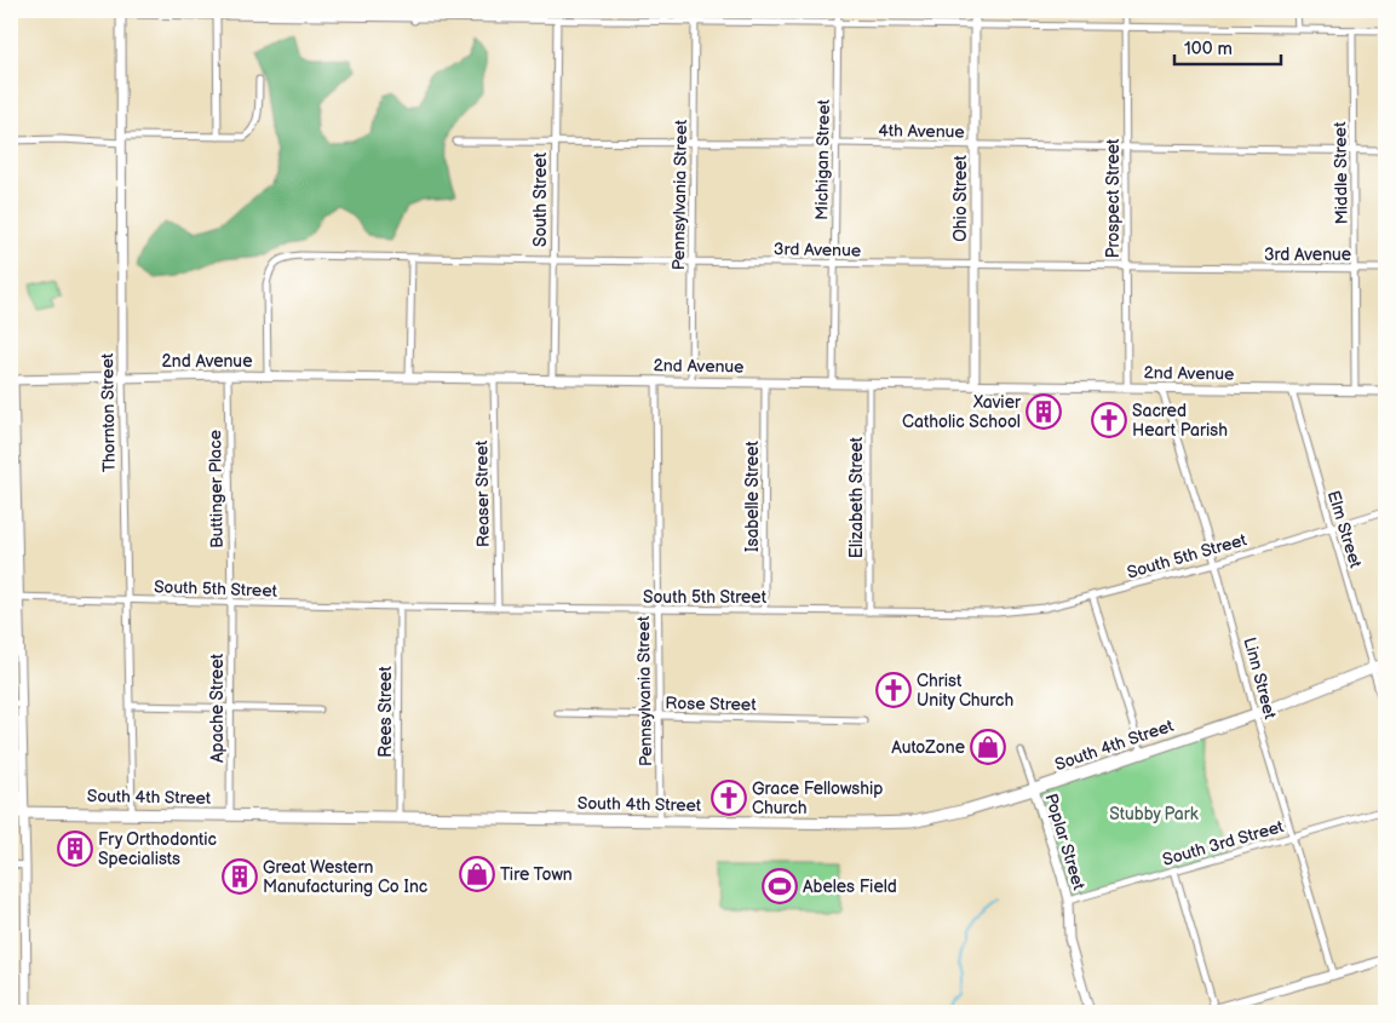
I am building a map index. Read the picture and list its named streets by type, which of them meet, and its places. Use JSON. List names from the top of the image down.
{
  "streets": {
    "highway": ["South 4th Street"],
    "street": [
      "4th Avenue",
      "Michigan Street",
      "Middle Street",
      "Pennsylvania Street",
      "Ohio Street",
      "Prospect Street",
      "South Street",
      "3rd Avenue",
      "2nd Avenue",
      "Thornton Street",
      "Buttinger Place",
      "Reaser Street",
      "Isabelle Street",
      "Elizabeth Street",
      "Elm Street",
      "South 5th Street",
      "Linn Street",
      "Rose Street",
      "Apache Street",
      "Rees Street",
      "Poplar Street",
      "South 3rd Street"
    ]
  },
  "crossings": [
    ["4th Avenue", "Michigan Street"],
    ["4th Avenue", "Middle Street"],
    ["4th Avenue", "Pennsylvania Street"],
    ["4th Avenue", "Ohio Street"],
    ["4th Avenue", "Prospect Street"],
    ["4th Avenue", "South Street"],
    ["Michigan Street", "3rd Avenue"],
    ["Michigan Street", "2nd Avenue"],
    ["Middle Street", "3rd Avenue"],
    ["Middle Street", "2nd Avenue"],
    ["Pennsylvania Street", "3rd Avenue"],
    ["Pennsylvania Street", "2nd Avenue"],
    ["Pennsylvania Street", "South 5th Street"],
    ["Pennsylvania Street", "Rose Street"],
    ["Pennsylvania Street", "South 4th Street"],
    ["Ohio Street", "3rd Avenue"],
    ["Ohio Street", "2nd Avenue"],
    ["Prospect Street", "3rd Avenue"],
    ["Prospect Street", "2nd Avenue"],
    ["South Street", "3rd Avenue"],
    ["South Street", "2nd Avenue"],
    ["3rd Avenue", "2nd Avenue"],
    ["2nd Avenue", "Thornton Street"],
    ["2nd Avenue", "Buttinger Place"],
    ["2nd Avenue", "Reaser Street"],
    ["2nd Avenue", "Isabelle Street"],
    ["2nd Avenue", "Elizabeth Street"],
    ["2nd Avenue", "Elm Street"],
    ["2nd Avenue", "Linn Street"],
    ["Thornton Street", "South 5th Street"],
    ["Thornton Street", "South 4th Street"],
    ["Buttinger Place", "South 5th Street"],
    ["Buttinger Place", "Apache Street"],
    ["Reaser Street", "South 5th Street"],
    ["Isabelle Street", "South 5th Street"],
    ["Elizabeth Street", "South 5th Street"],
    ["Elm Street", "South 5th Street"],
    ["Elm Street", "South 4th Street"],
    ["South 5th Street", "Linn Street"],
    ["South 5th Street", "Apache Street"],
    ["South 5th Street", "Rees Street"],
    ["Linn Street", "South 4th Street"],
    ["Linn Street", "South 3rd Street"],
    ["Apache Street", "South 4th Street"],
    ["Rees Street", "South 4th Street"],
    ["South 4th Street", "Poplar Street"],
    ["Poplar Street", "South 3rd Street"]
  ],
  "parks": ["Stubby Park"],
  "places": {
    "building": ["Xavier Catholic School", "Fry Orthodontic Specialists", "Great Western Manufacturing Co Inc"],
    "church": ["Sacred Heart Parish", "Christ Unity Church", "Grace Fellowship Church"],
    "shop": ["AutoZone", "Tire Town"],
    "sports": ["Abeles Field"]
  },
  "scale_bar": "100 m"
}
